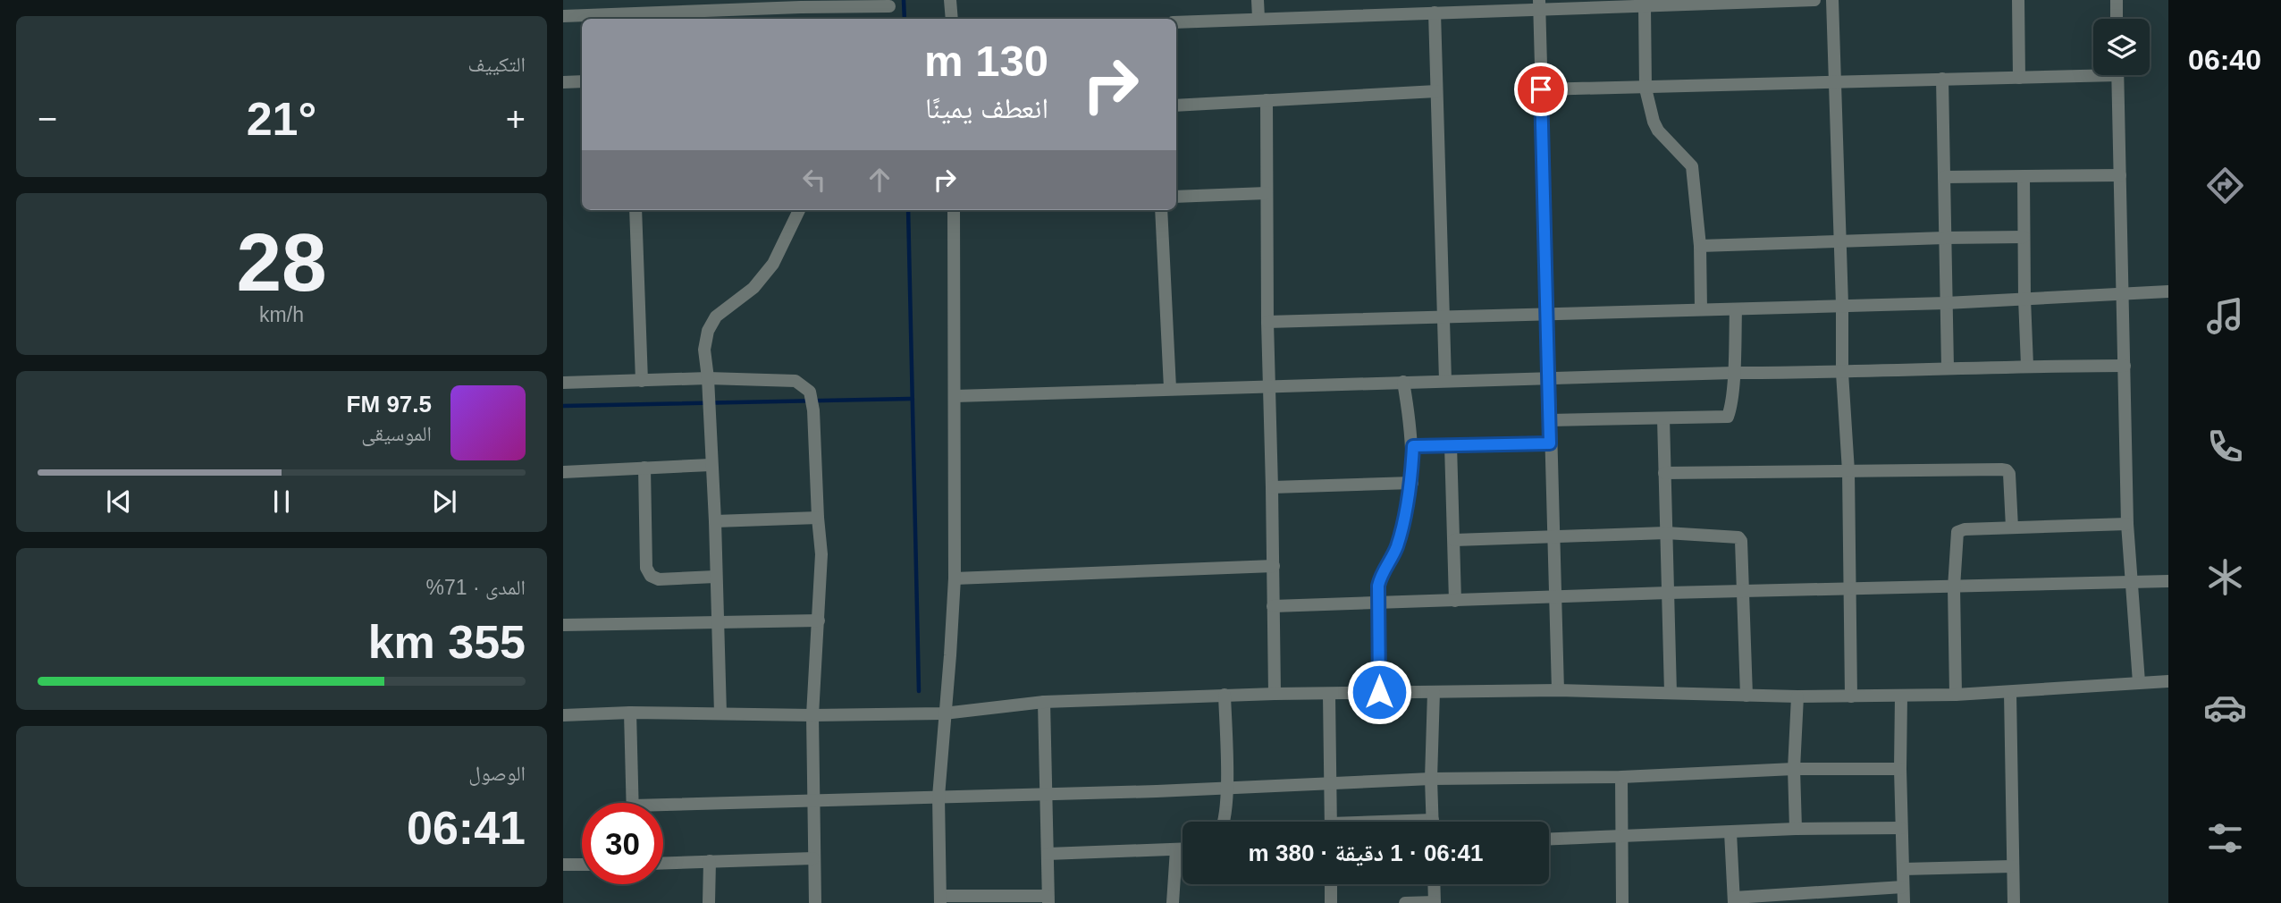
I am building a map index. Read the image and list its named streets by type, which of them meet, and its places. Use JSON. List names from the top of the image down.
{
  "page": {
    "tabs": "06:40",
    "tile": [
      "التكييف",
      ["28", "km/h"],
      ["المدى · 71%", "355 km"],
      ["الوصول", "06:41"]
    ],
    "turn": ["130 m", "انعطف يمينًا"],
    "heat": ["−", "21°", "+"],
    "song": ["97.5 FM", "الموسيقى"],
    "limit": "30",
    "trip": "06:41 · 1 دقيقة · 380 m"
  }
}
